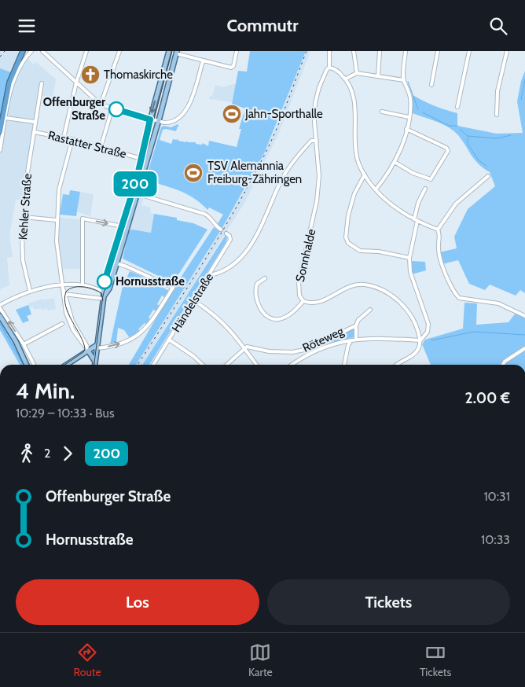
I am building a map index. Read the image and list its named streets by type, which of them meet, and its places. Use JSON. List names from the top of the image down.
{
  "streets": {
    "street": [
      "Rastatter Straße",
      "Kehler Straße",
      "Sonnhalde",
      "Händelstraße",
      "Röteweg"
    ]
  },
  "crossings": [
    ["Rastatter Straße", "Kehler Straße"]
  ],
  "places": {
    "church": ["Thomaskirche"],
    "other": ["Offenburger Straße", "Hornusstraße"],
    "sports": ["Jahn-Sporthalle", "TSV Alemannia Freiburg-Zähringen"]
  },
  "lines": ["bus line 200"],
  "page": {
    "header": "Commutr",
    "on_map": "200",
    "heading": ["4 Min.", "10:29 – 10:33 · Bus", "2.00 €"],
    "legs": ["2", "200"],
    "list": [
      {
        "name": "Offenburger Straße",
        "value": "10:31"
      },
      {
        "name": "Hornusstraße",
        "value": "10:33"
      }
    ],
    "buttons": ["Los", "Tickets"],
    "tabs": ["Route", "Karte", "Tickets"]
  }
}
